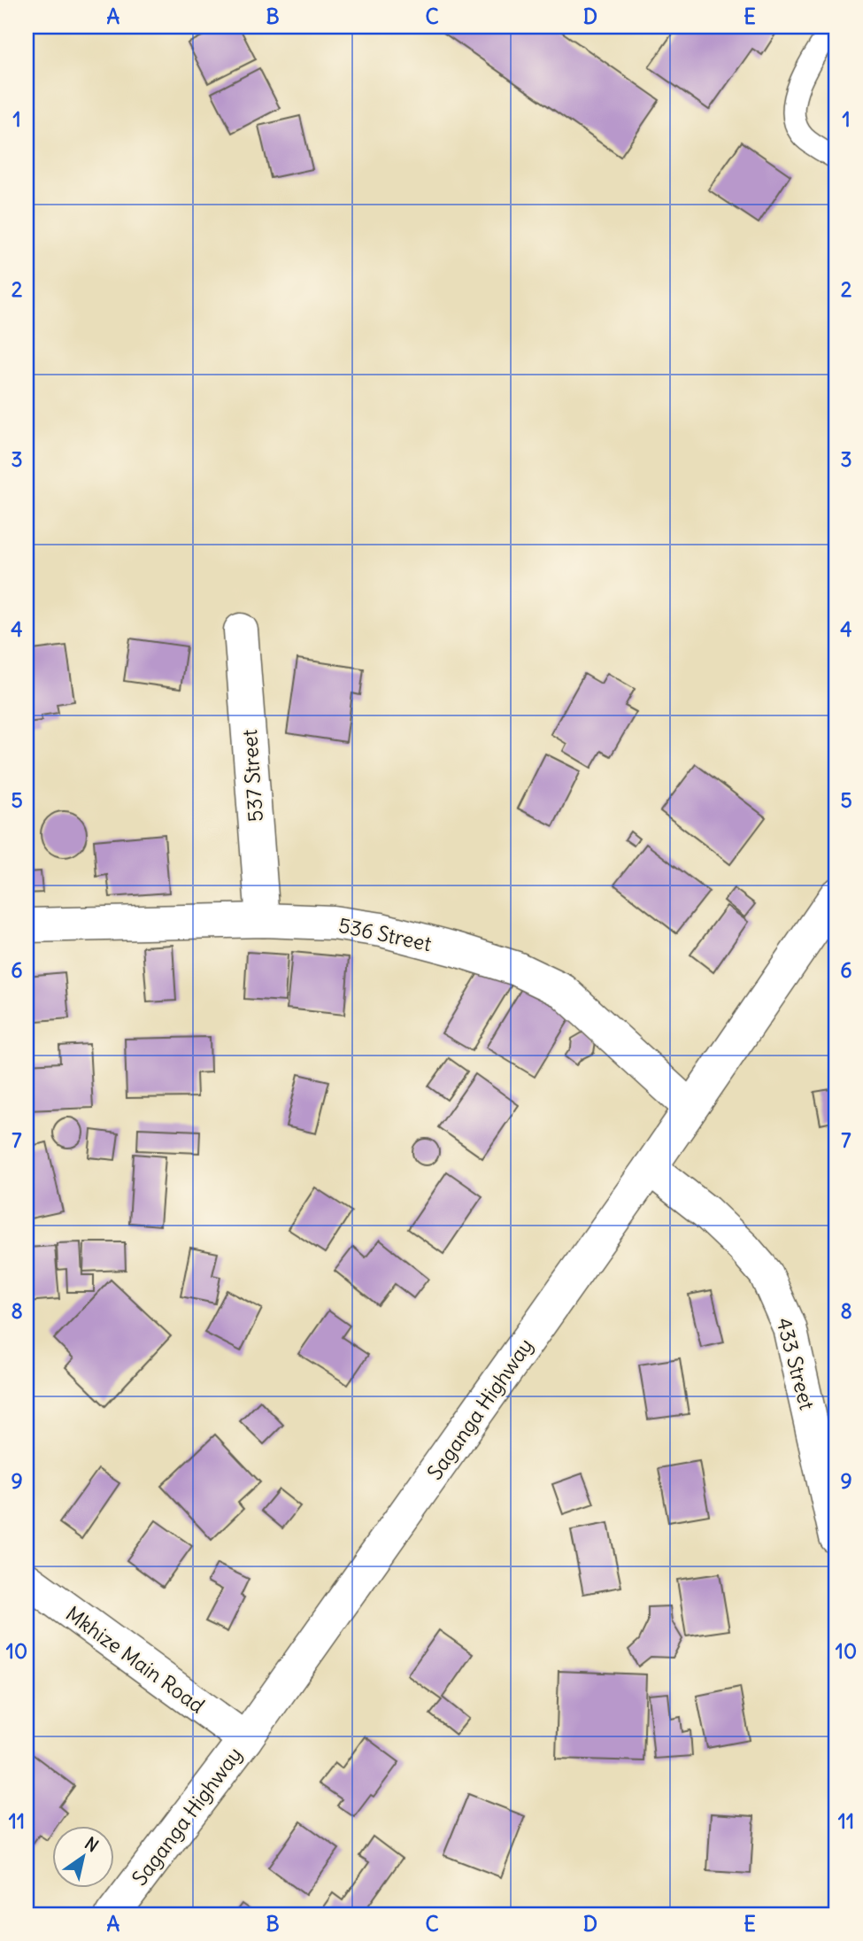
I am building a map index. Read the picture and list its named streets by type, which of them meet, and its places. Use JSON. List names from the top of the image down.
{
  "streets": {
    "street": [
      "537 Street",
      "536 Street",
      "433 Street",
      "Saganga Highway",
      "Mkhize Main Road"
    ]
  },
  "crossings": [
    ["537 Street", "536 Street"],
    ["536 Street", "Saganga Highway"],
    ["433 Street", "Saganga Highway"],
    ["Saganga Highway", "Mkhize Main Road"]
  ],
  "north": "top right",
  "grid": {
    "columns": [
      "A",
      "B",
      "C",
      "D",
      "E"
    ],
    "rows": [
      "1",
      "2",
      "3",
      "4",
      "5",
      "6",
      "7",
      "8",
      "9",
      "10",
      "11"
    ]
  }
}
